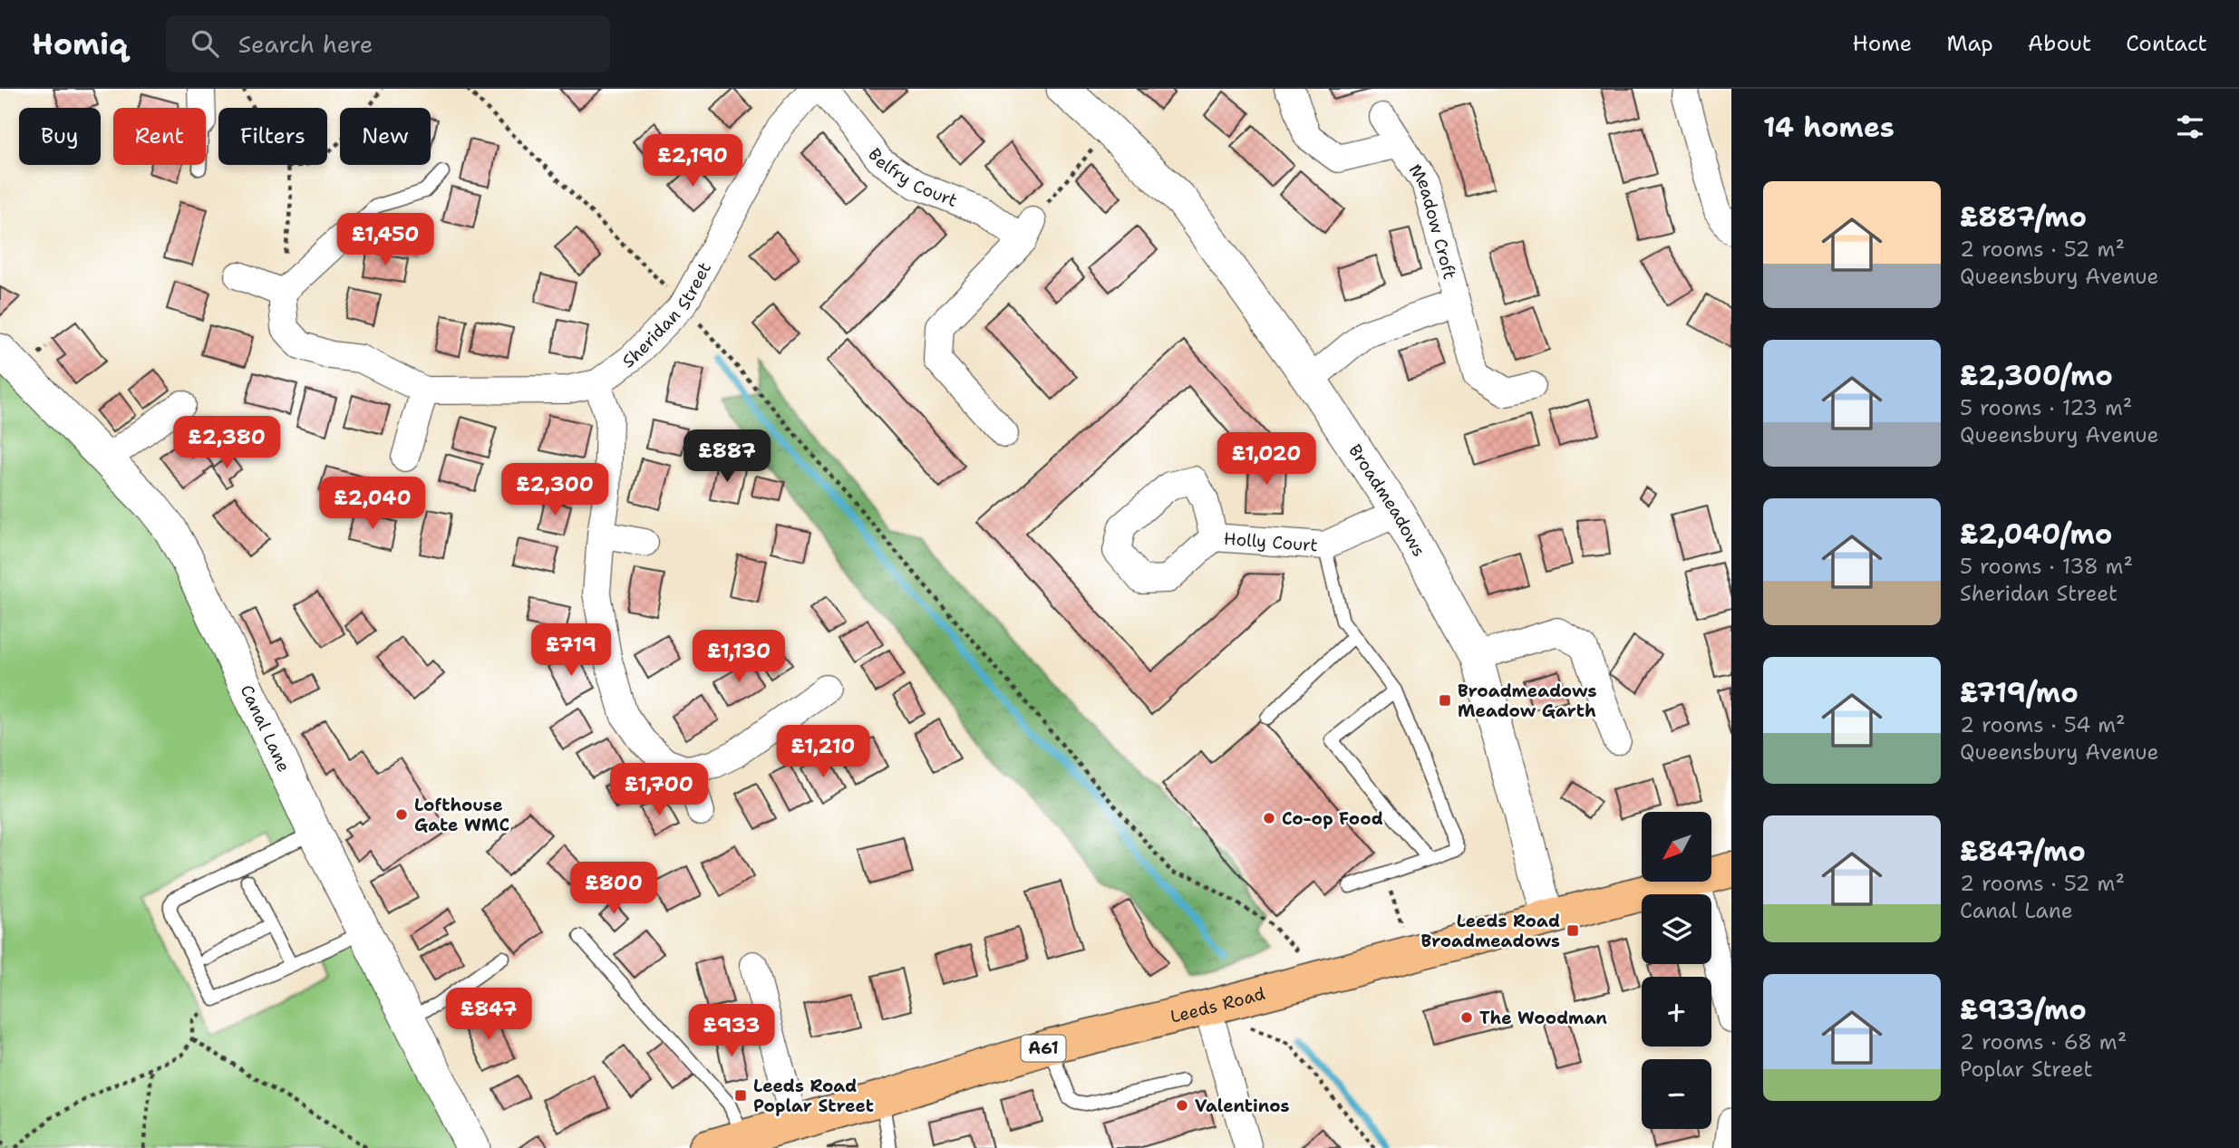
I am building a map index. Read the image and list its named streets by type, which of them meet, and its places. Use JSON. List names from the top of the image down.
{
  "streets": {
    "main road": ["Leeds Road", "A61"],
    "street": [
      "Belfry Court",
      "Meadow Croft",
      "Sheridan Street",
      "Broadmeadows",
      "Holly Court",
      "Canal Lane"
    ]
  },
  "crossings": [
    ["Meadow Croft", "Broadmeadows"],
    ["Broadmeadows", "Holly Court"],
    ["Broadmeadows", "Leeds Road"]
  ],
  "places": {
    "transit": ["Broadmeadows Meadow Garth", "Leeds Road Broadmeadows", "Leeds Road Poplar Street"],
    "other": [
      "Lofthouse Gate WMC",
      "Co-op Food",
      "The Woodman",
      "Valentinos"
    ]
  },
  "north": "bottom left",
  "page": {
    "header": "Homiq",
    "search": "Search here",
    "nav": [
      "Home",
      "Map",
      "About",
      "Contact"
    ],
    "heading": "14 homes",
    "chip": [
      "Buy",
      "Rent",
      "Filters",
      "New"
    ],
    "price": [
      "£2,190",
      "£1,450",
      "£2,380",
      "£887",
      "£1,020",
      "£2,300",
      "£2,040",
      "£719",
      "£1,130",
      "£1,210",
      "£1,700",
      "£800",
      "£847",
      "£933"
    ],
    "list": [
      {
        "name": "£887/mo",
        "note": "2 rooms · 52 m² · Queensbury Avenue"
      },
      {
        "name": "£2,300/mo",
        "note": "5 rooms · 123 m² · Queensbury Avenue"
      },
      {
        "name": "£2,040/mo",
        "note": "5 rooms · 138 m² · Sheridan Street"
      },
      {
        "name": "£719/mo",
        "note": "2 rooms · 54 m² · Queensbury Avenue"
      },
      {
        "name": "£847/mo",
        "note": "2 rooms · 52 m² · Canal Lane"
      },
      {
        "name": "£933/mo",
        "note": "2 rooms · 68 m² · Poplar Street"
      }
    ],
    "map_buttons": ["+", "−"]
  }
}
